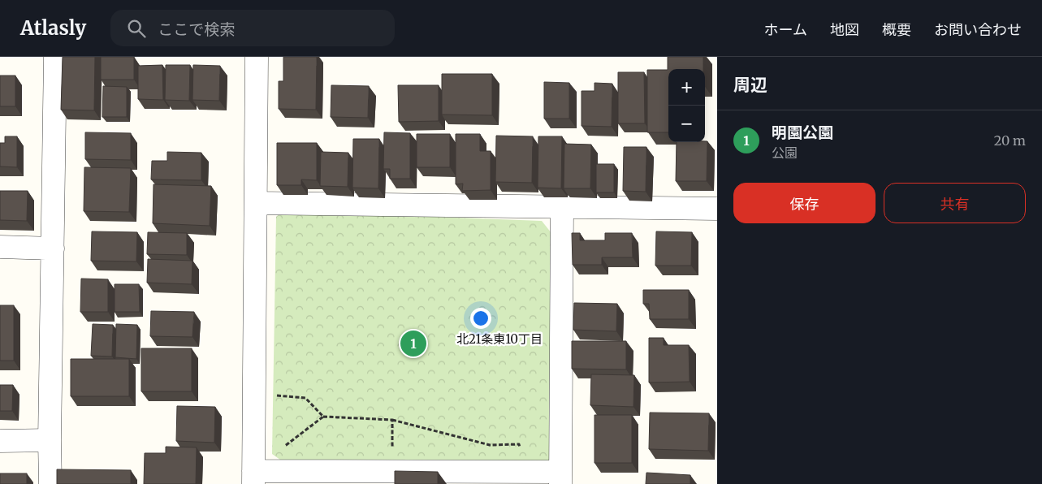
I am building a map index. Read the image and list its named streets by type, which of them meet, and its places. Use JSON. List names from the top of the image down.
{
  "districts": ["北21条東10丁目"],
  "page": {
    "header": "Atlasly",
    "search": "ここで検索",
    "nav": [
      "ホーム",
      "地図",
      "概要",
      "お問い合わせ"
    ],
    "heading": "周辺",
    "map_buttons": ["+", "−"],
    "list": [
      {
        "mark": "1",
        "name": "明園公園",
        "note": "公園",
        "value": "20 m"
      }
    ],
    "buttons": ["保存", "共有"],
    "pins": "1"
  }
}
